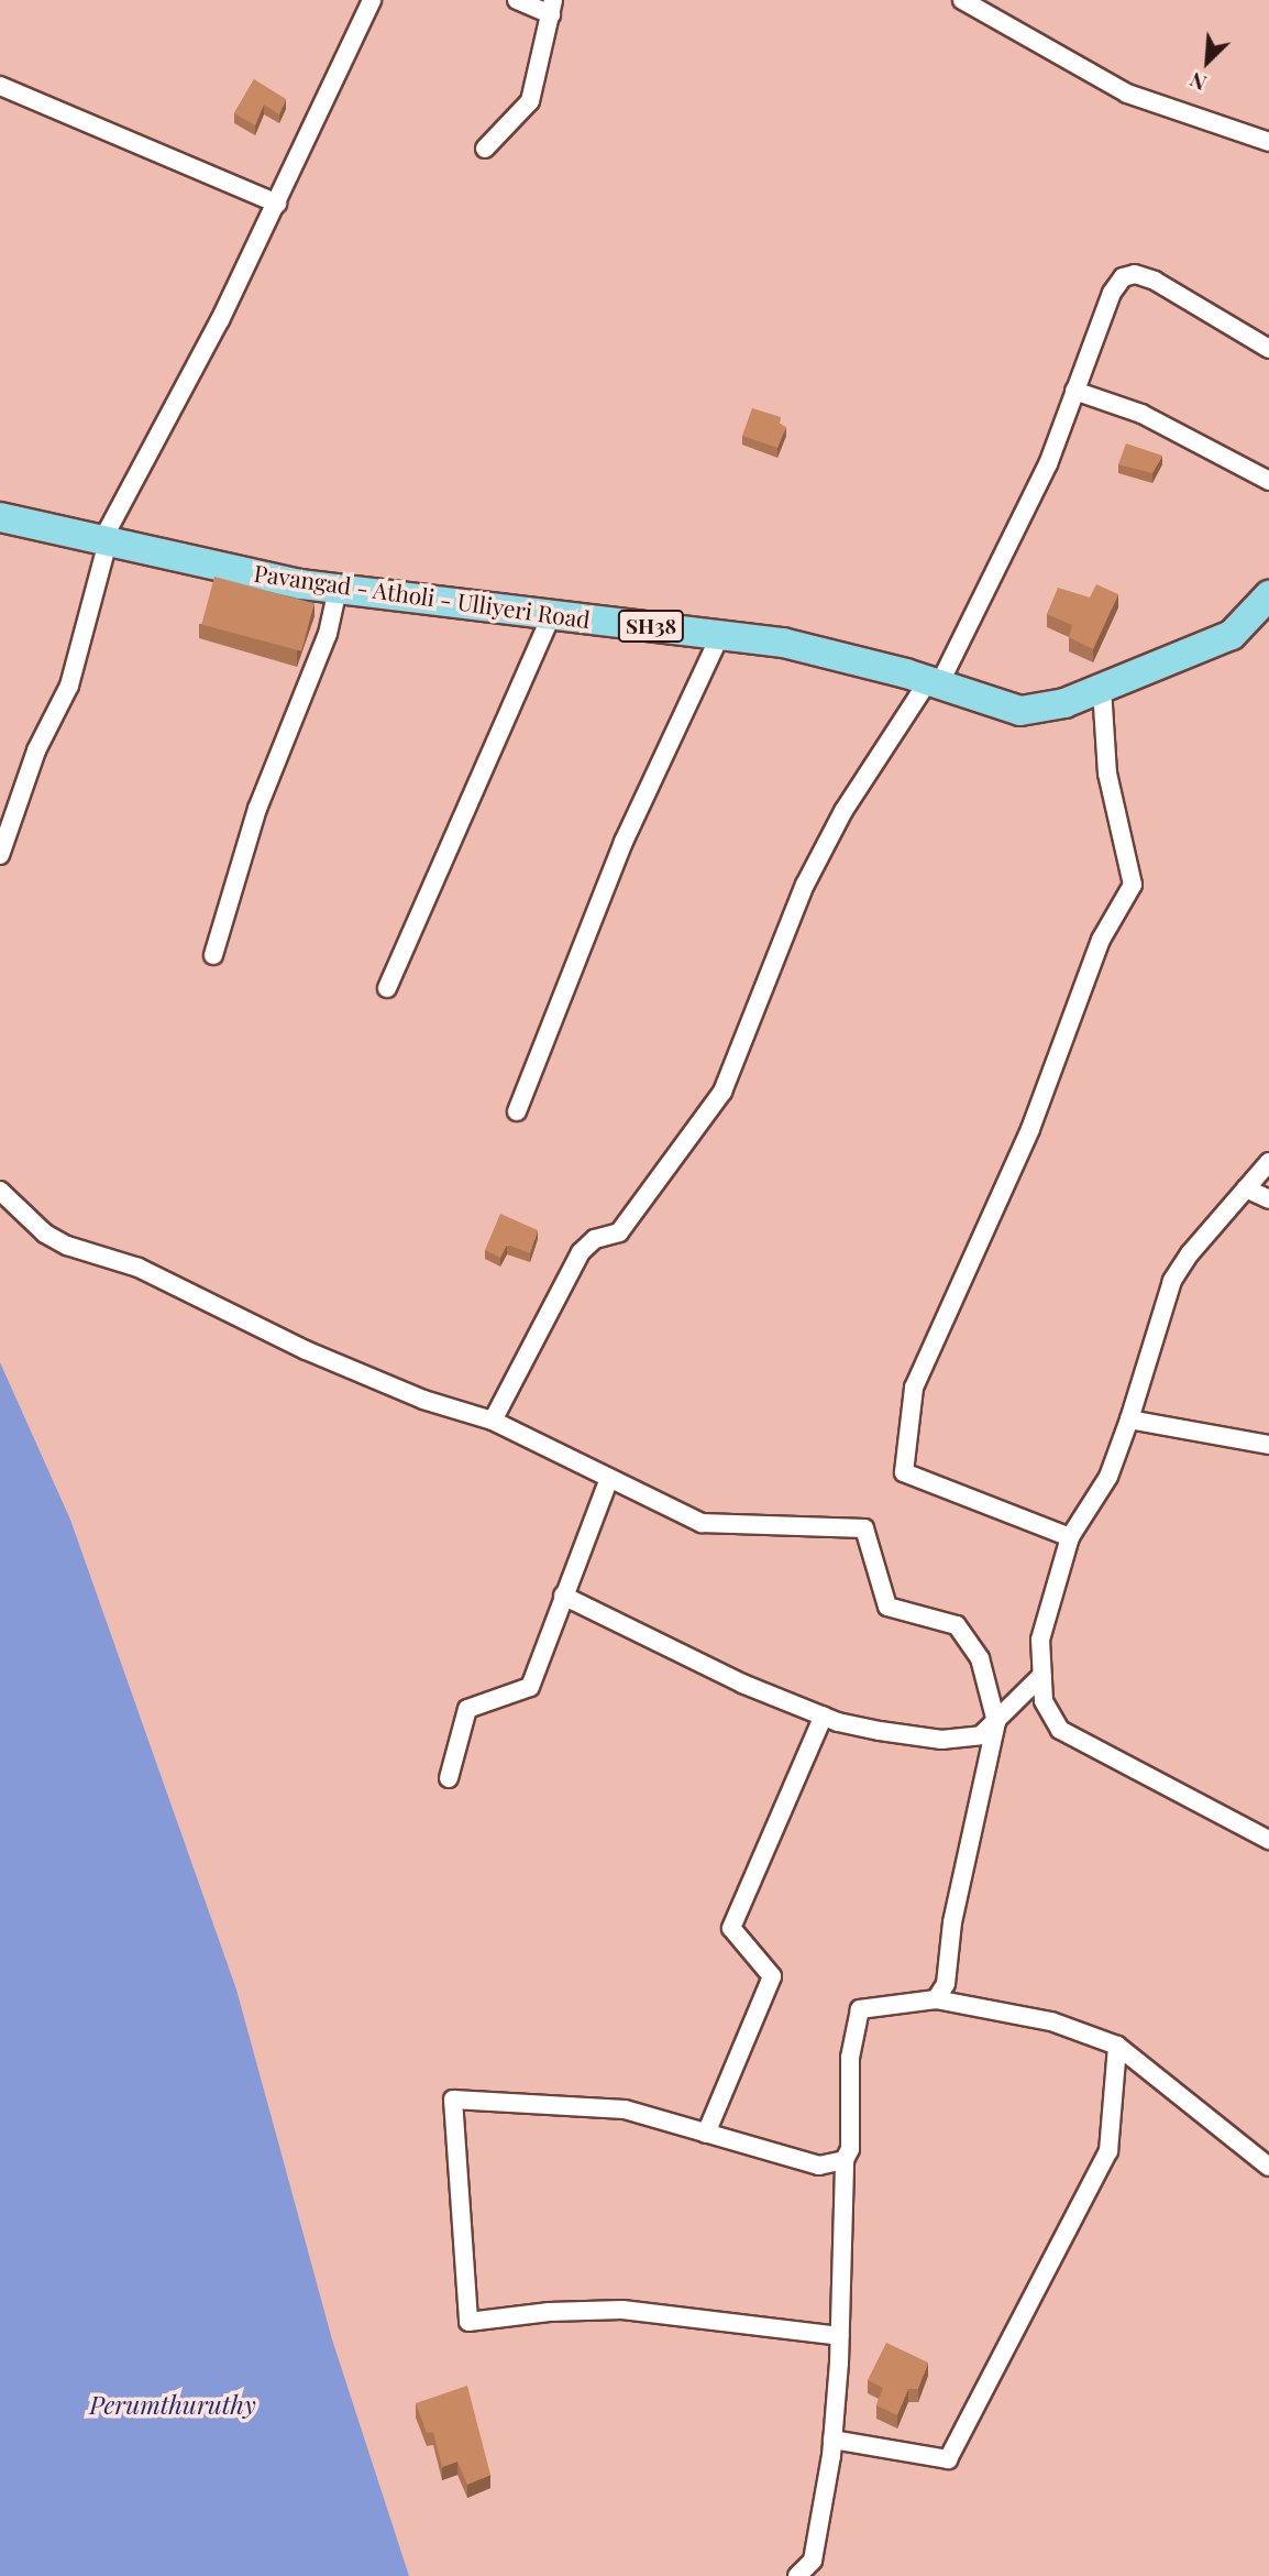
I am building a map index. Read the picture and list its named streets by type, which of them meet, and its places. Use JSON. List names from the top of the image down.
{
  "streets": {
    "main road": ["Pavangad - Atholi - Ulliyeri Road", "SH38"]
  },
  "water": ["Perumthuruthy"],
  "north": "bottom left"
}
